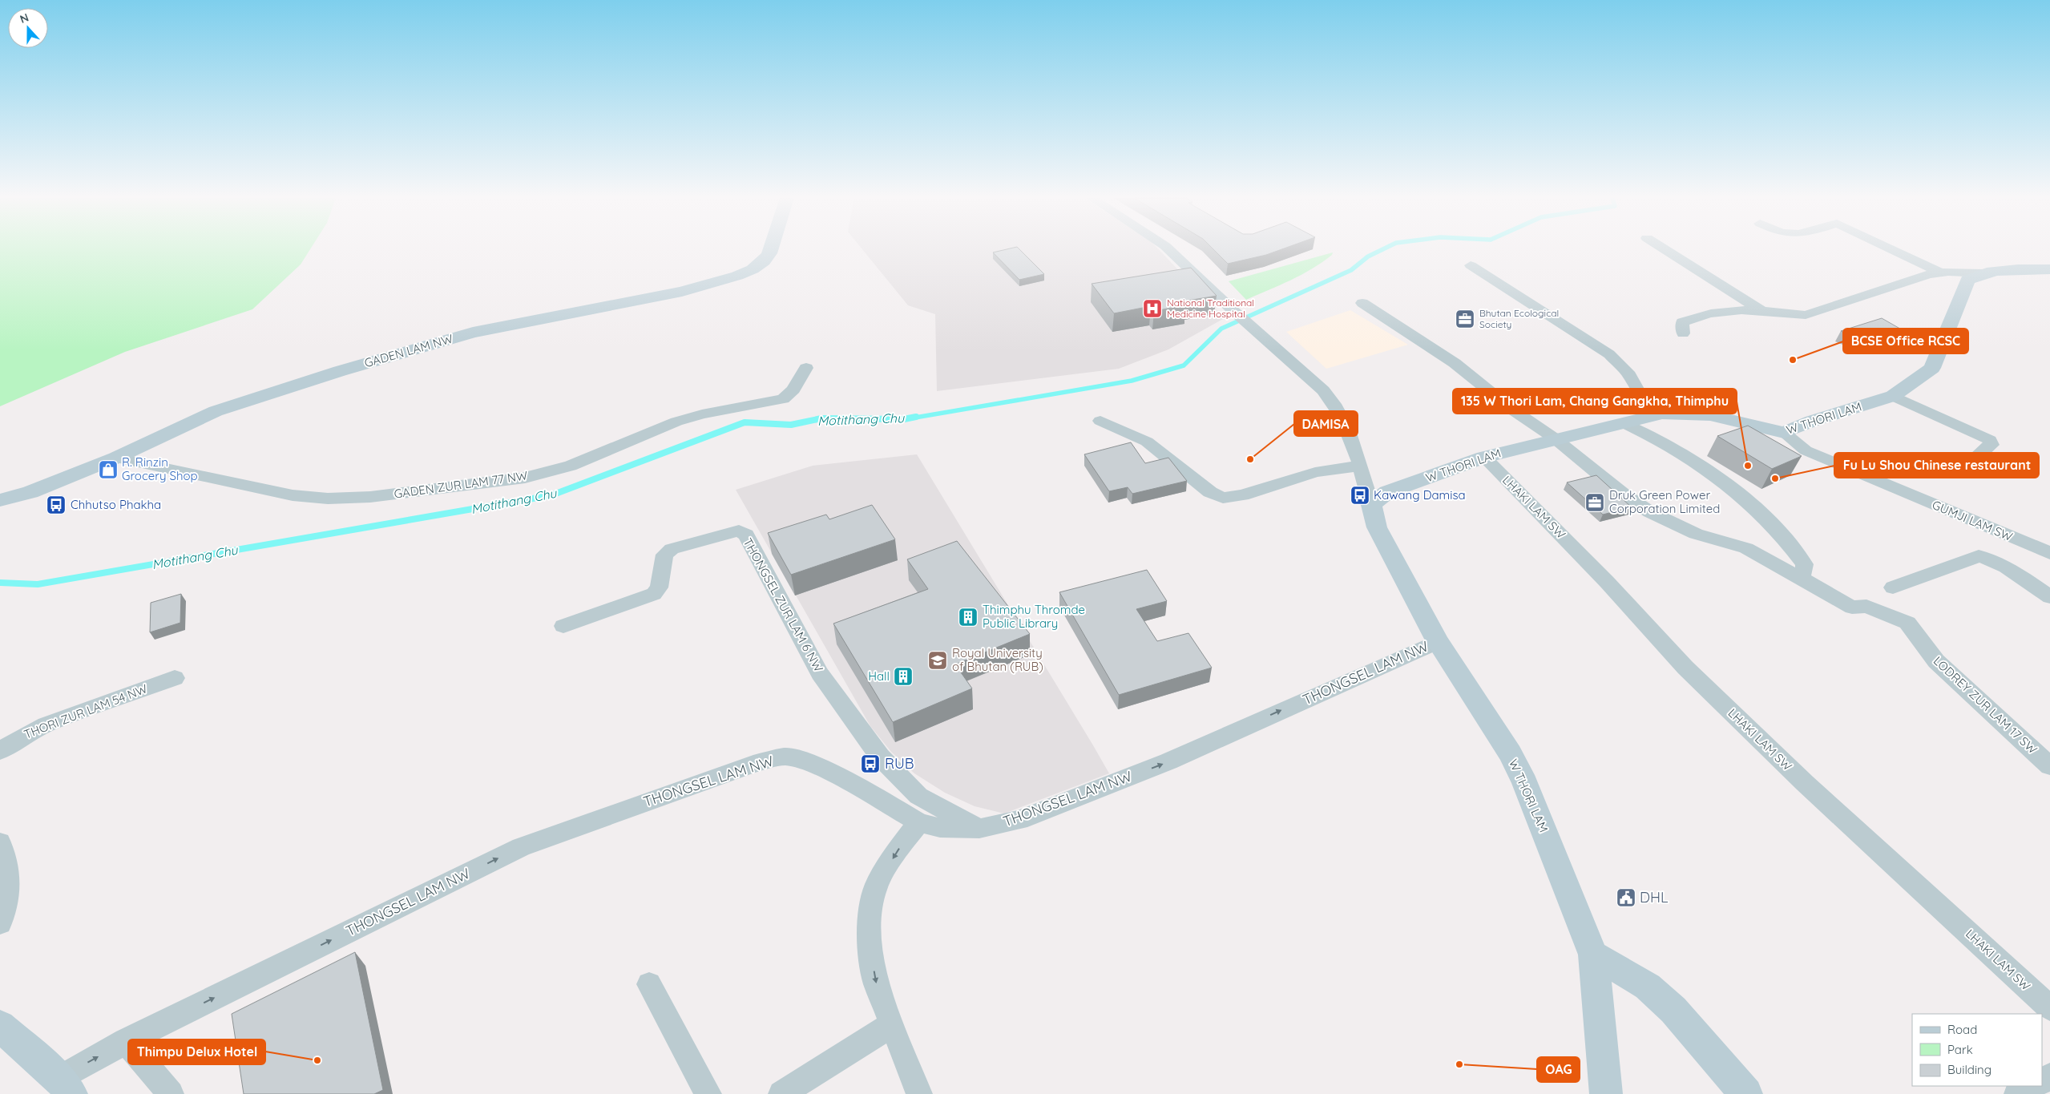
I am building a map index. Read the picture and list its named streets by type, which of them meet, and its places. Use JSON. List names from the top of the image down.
{
  "streets": {
    "main road": ["GADEN LAM NW", "W THORI LAM"],
    "street": [
      "GADEN ZUR LAM 77 NW",
      "LHAKI LAM SW",
      "GUMJI LAM SW",
      "THONGSEL ZUR LAM 6 NW",
      "THONGSEL LAM NW",
      "LODREY ZUR LAM 17 SW",
      "THORI ZUR LAM 54 NW"
    ]
  },
  "crossings": [
    ["GADEN LAM NW", "GADEN ZUR LAM 77 NW"],
    ["W THORI LAM", "LHAKI LAM SW"],
    ["W THORI LAM", "GUMJI LAM SW"],
    ["W THORI LAM", "THONGSEL LAM NW"],
    ["THONGSEL ZUR LAM 6 NW", "THONGSEL LAM NW"]
  ],
  "one_way": ["THONGSEL LAM NW"],
  "water": ["Motithang Chu"],
  "places": {
    "hospital": ["National Traditional Medicine Hospital"],
    "office": ["Bhutan Ecological Society", "Druk Green Power Corporation Limited"],
    "other": [
      "BCSE Office RCSC",
      "DAMISA",
      "135 W Thori Lam, Chang Gangkha, Thimphu",
      "Fu Lu Shou Chinese restaurant",
      "Thimpu Delux Hotel",
      "OAG"
    ],
    "shop": ["R. Rinzin Grocery Shop"],
    "bus stop": ["Kawang Damisa", "Chhutso Phakha", "RUB"],
    "building": ["Thimphu Thromde Public Library", "Hall"],
    "school or university": ["Royal University of Bhutan (RUB)"],
    "public building": ["DHL"]
  },
  "legend": ["Road", "Park", "Building"],
  "north": "top"
}
